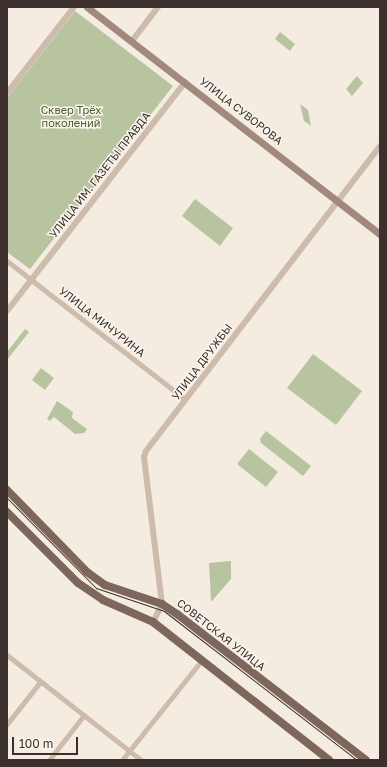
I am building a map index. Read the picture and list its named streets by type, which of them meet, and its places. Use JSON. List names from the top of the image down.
{
  "streets": {
    "main road": ["УЛИЦА СУВОРОВА", "СОВЕТСКАЯ УЛИЦА"],
    "street": ["УЛИЦА ИМ. ГАЗЕТЫ ПРАВДА", "УЛИЦА МИЧУРИНА", "УЛИЦА ДРУЖБЫ"]
  },
  "crossings": [
    ["УЛИЦА СУВОРОВА", "УЛИЦА ИМ. ГАЗЕТЫ ПРАВДА"],
    ["УЛИЦА СУВОРОВА", "УЛИЦА ДРУЖБЫ"],
    ["УЛИЦА ИМ. ГАЗЕТЫ ПРАВДА", "УЛИЦА МИЧУРИНА"],
    ["УЛИЦА МИЧУРИНА", "УЛИЦА ДРУЖБЫ"],
    ["УЛИЦА ДРУЖБЫ", "СОВЕТСКАЯ УЛИЦА"]
  ],
  "parks": ["Сквер Трёх поколений"],
  "scale_bar": "100 m"
}
